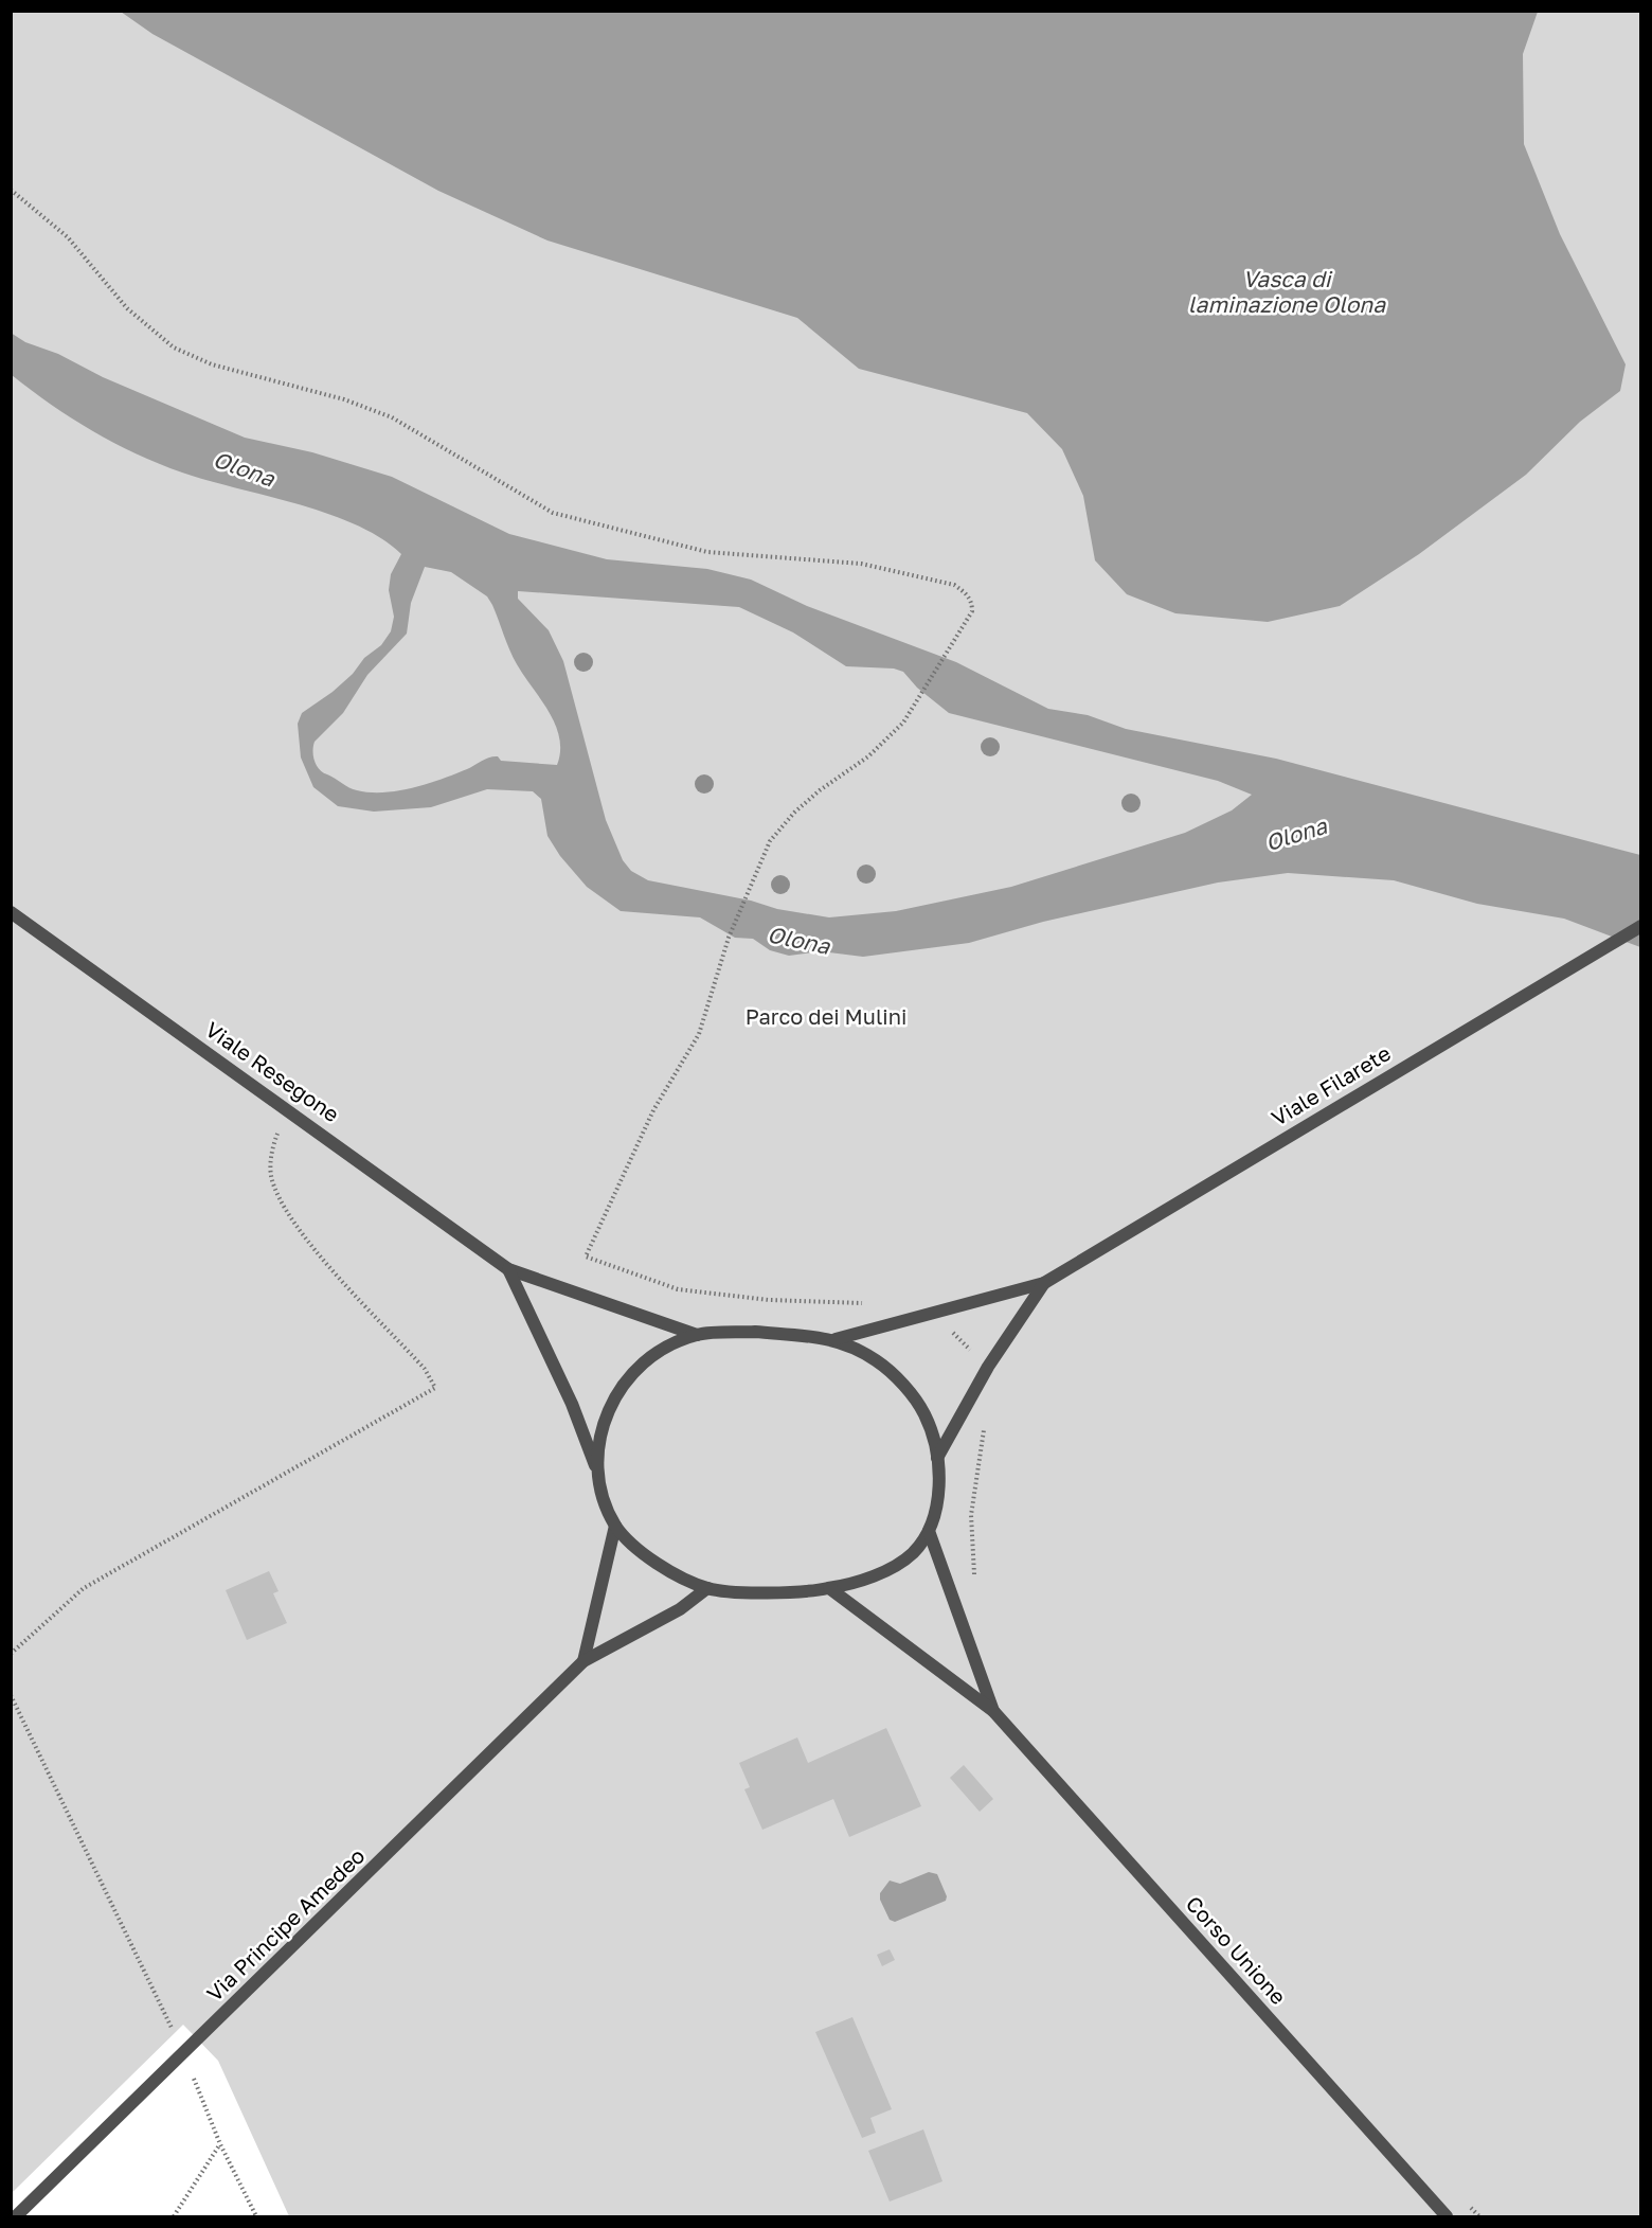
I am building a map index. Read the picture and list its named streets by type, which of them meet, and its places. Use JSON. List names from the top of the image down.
{
  "streets": {
    "street": [
      "Viale Resegone",
      "Viale Filarete",
      "Via Principe Amedeo",
      "Corso Unione"
    ]
  },
  "water": ["Vasca di laminazione Olona", "Olona"],
  "parks": ["Parco dei Mulini"]
}
